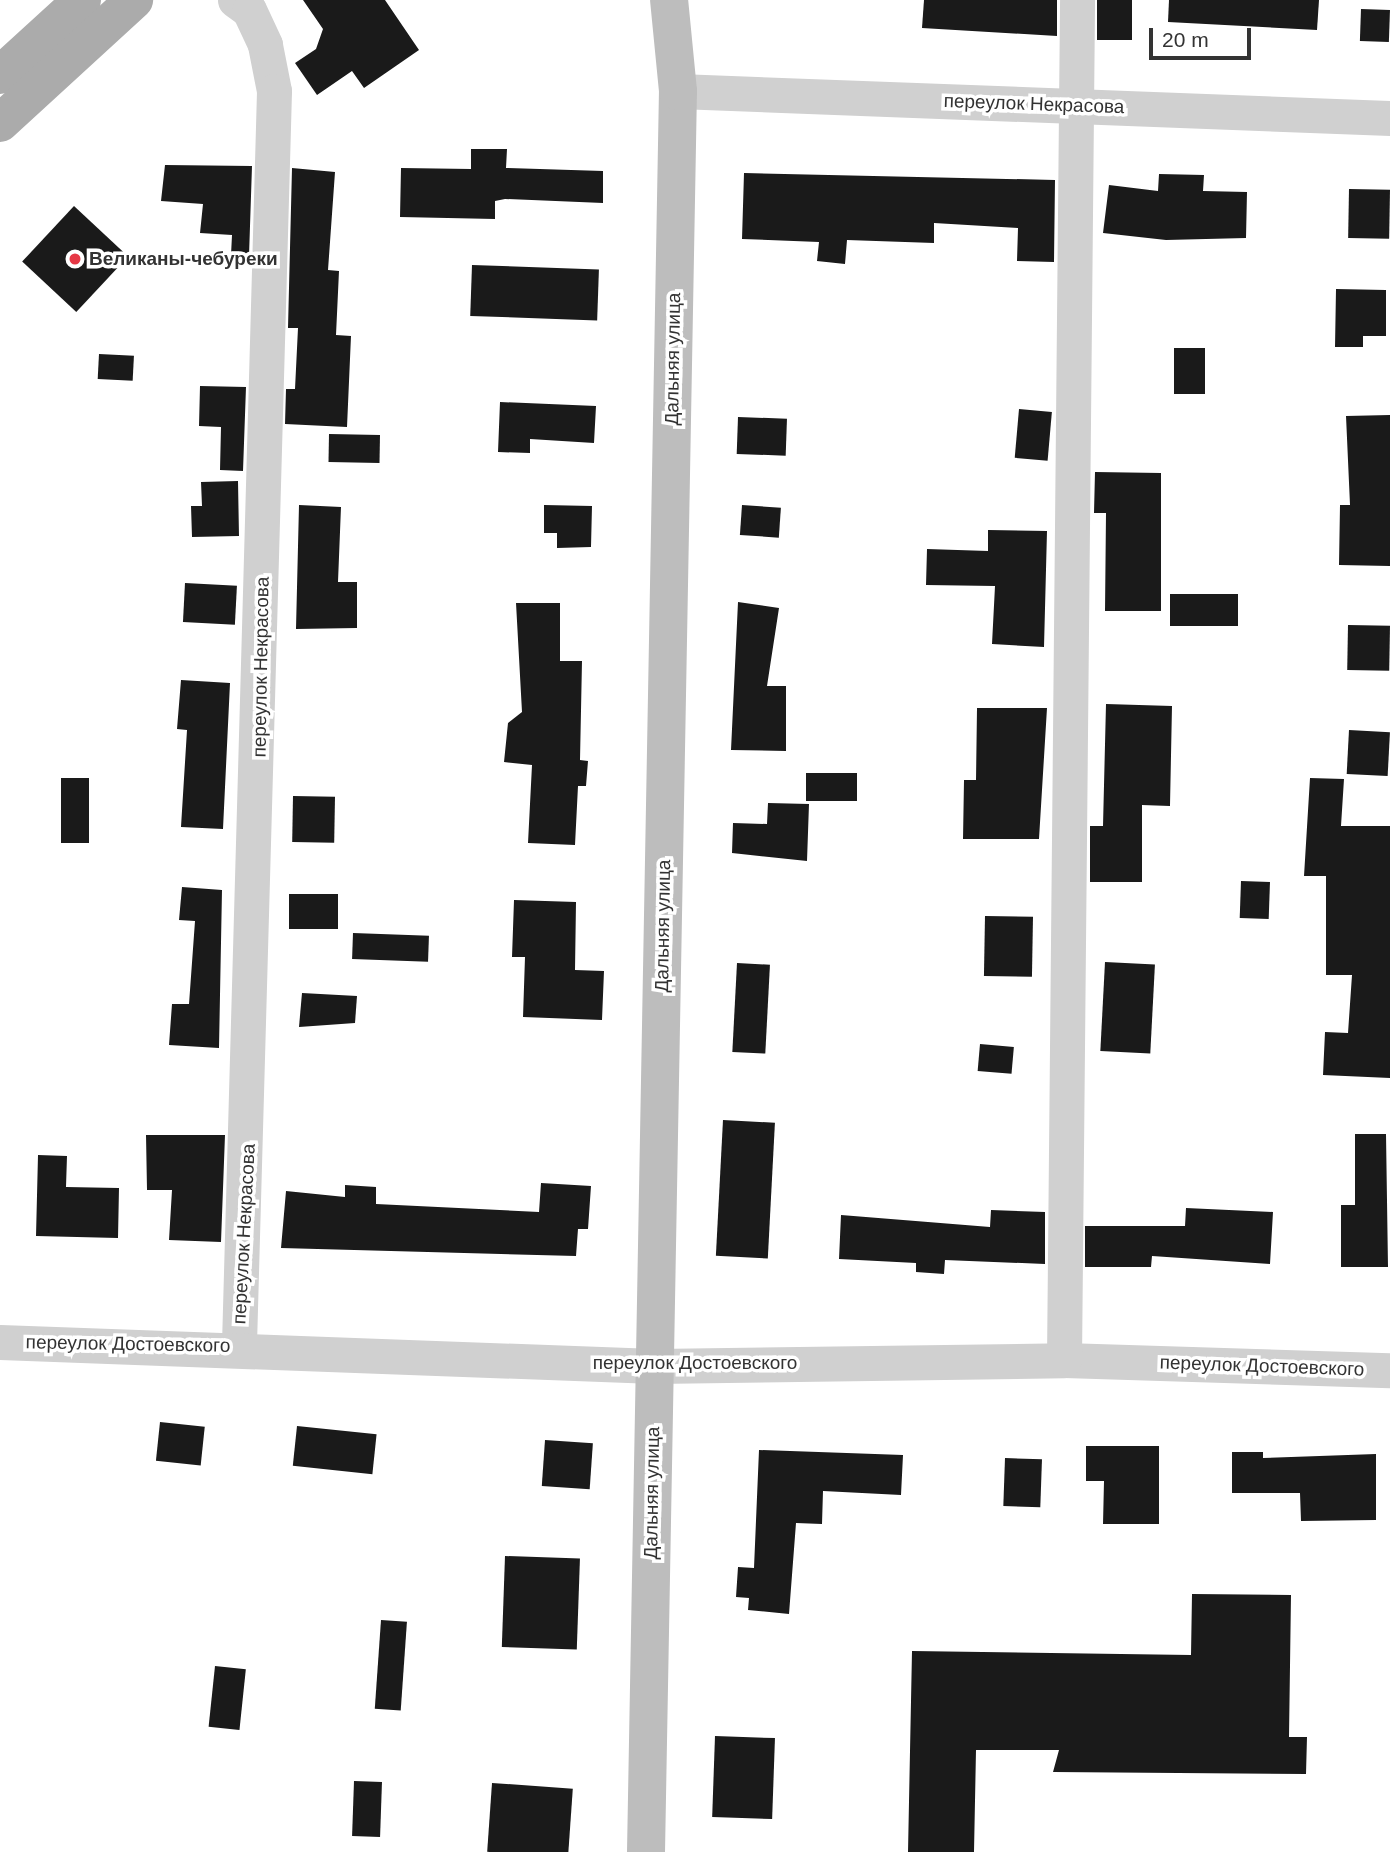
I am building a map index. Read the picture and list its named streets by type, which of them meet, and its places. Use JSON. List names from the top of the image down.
{
  "streets": {
    "main road": ["Дальняя улица"],
    "street": ["переулок Некрасова", "переулок Достоевского"]
  },
  "crossings": [
    ["переулок Некрасова", "Дальняя улица"],
    ["переулок Некрасова", "переулок Достоевского"],
    ["Дальняя улица", "переулок Достоевского"]
  ],
  "places": ["Великаны-чебуреки"],
  "scale_bar": "20 m"
}
